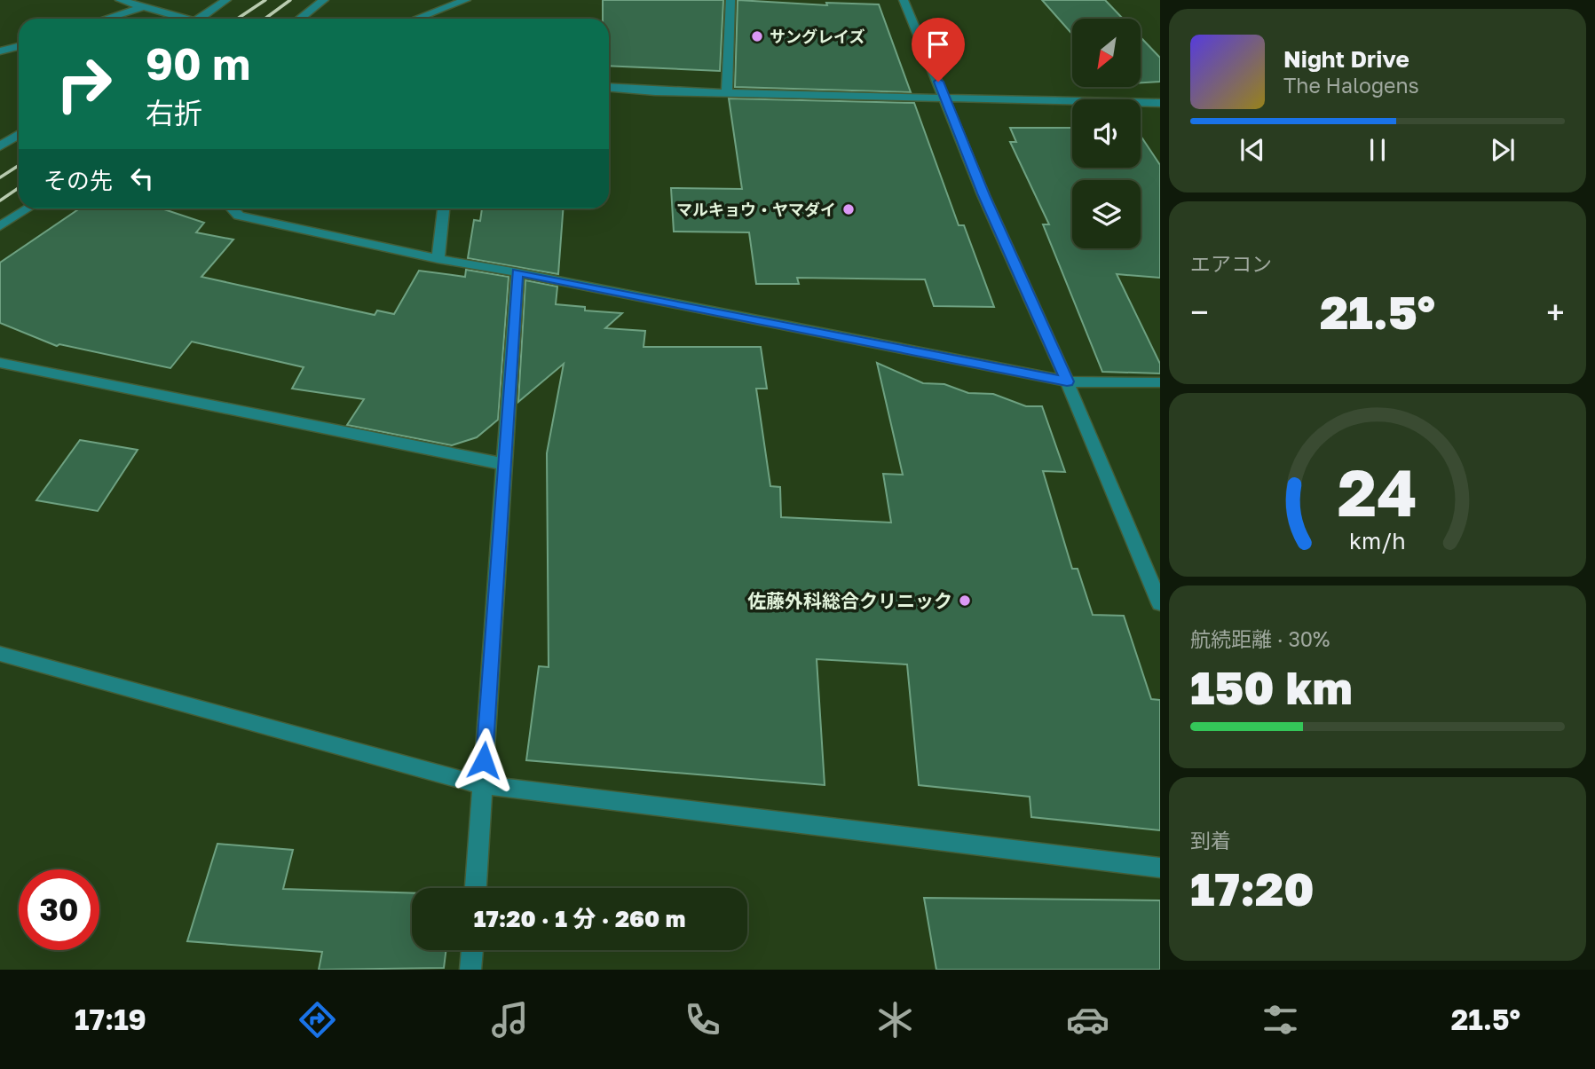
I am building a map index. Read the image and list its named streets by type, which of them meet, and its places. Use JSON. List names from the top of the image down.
{
  "places": ["サングレイズ", "マルキョウ・ヤマダイ", "佐藤外科総合クリニック"],
  "north": "bottom left",
  "page": {
    "turn": ["90 m", "右折"],
    "song": ["Night Drive", "The Halogens"],
    "then": "その先",
    "tile": [
      "エアコン",
      ["航続距離 · 30%", "150 km"],
      ["到着", "17:20"]
    ],
    "heat": ["−", "21.5°", "+"],
    "limit": "30",
    "trip": "17:20 · 1 分 · 260 m",
    "tabs": ["17:19", "21.5°"],
    "gauge": ["24", "km/h"]
  }
}
